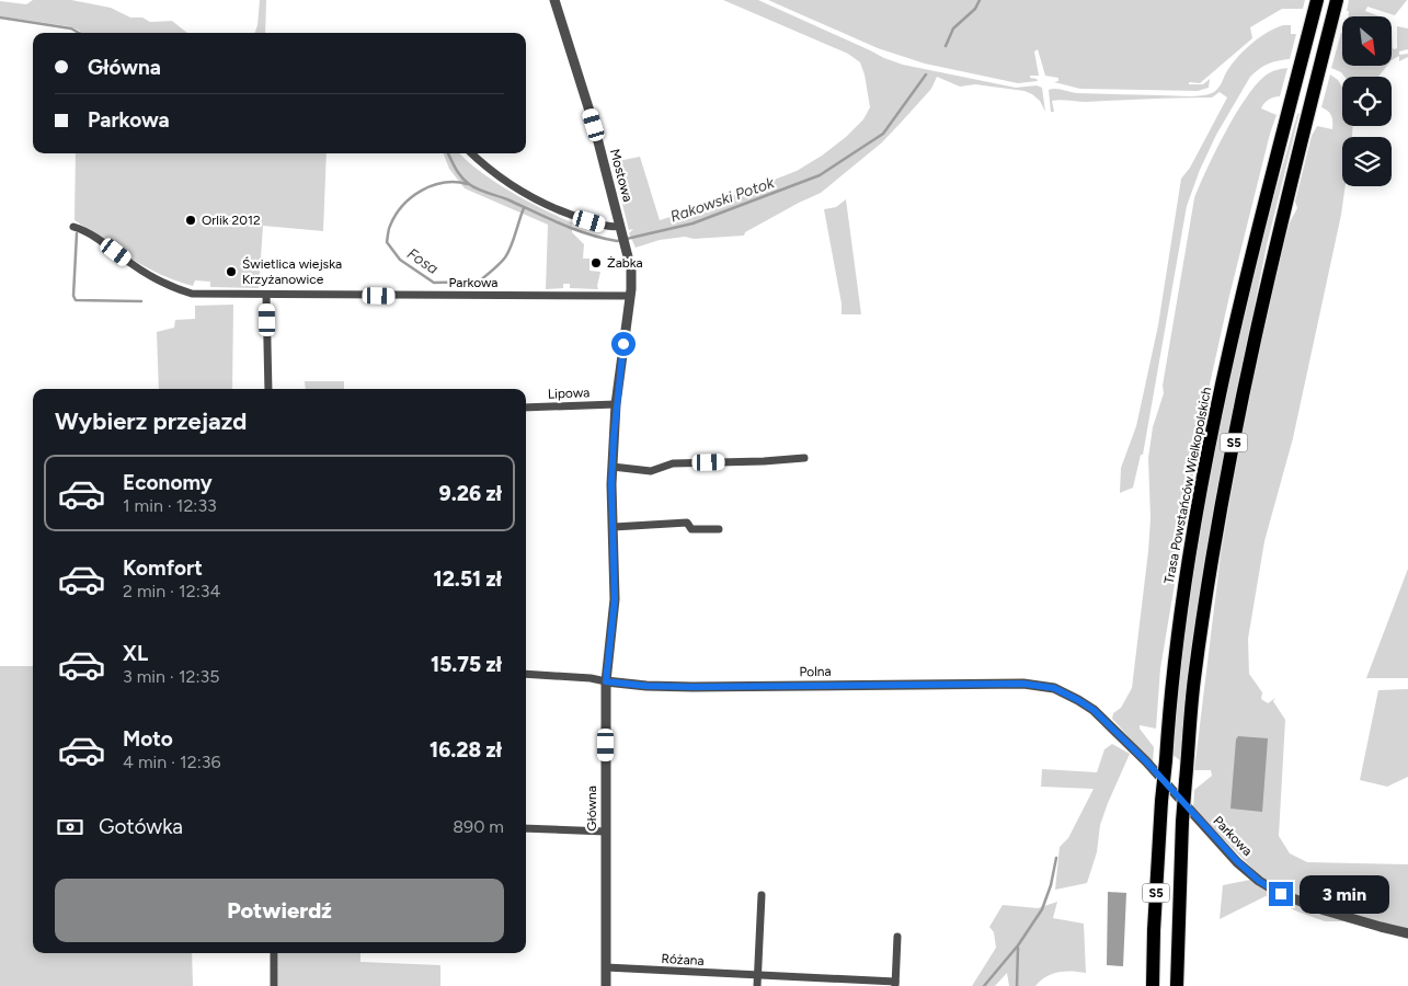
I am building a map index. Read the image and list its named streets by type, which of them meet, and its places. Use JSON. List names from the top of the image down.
{
  "streets": {
    "highway": ["S5", "Trasa Powstańców Wielkopolskich"],
    "street": [
      "Mostowa",
      "Parkowa",
      "Lipowa",
      "Polna",
      "Główna",
      "Różana"
    ]
  },
  "crossings": [
    ["Mostowa", "Parkowa"],
    ["Mostowa", "Główna"],
    ["Parkowa", "Polna"],
    ["Parkowa", "Główna"],
    ["Lipowa", "Główna"],
    ["Polna", "Główna"],
    ["Główna", "Różana"]
  ],
  "water": ["Rakowski Potok", "Fosa"],
  "places": ["Orlik 2012", "Żabka", "Świetlica wiejska Krzyżanowice"],
  "north": "bottom right",
  "page": {
    "banner": ["Główna", "Parkowa"],
    "heading": "Wybierz przejazd",
    "list": [
      {
        "name": "Economy",
        "note": "1 min · 12:33",
        "value": "9.26 zł"
      },
      {
        "name": "Komfort",
        "note": "2 min · 12:34",
        "value": "12.51 zł"
      },
      {
        "name": "XL",
        "note": "3 min · 12:35",
        "value": "15.75 zł"
      },
      {
        "name": "Moto",
        "note": "4 min · 12:36",
        "value": "16.28 zł"
      }
    ],
    "pay": ["Gotówka", "890 m"],
    "buttons": "Potwierdź",
    "bubble": "3 min"
  }
}
